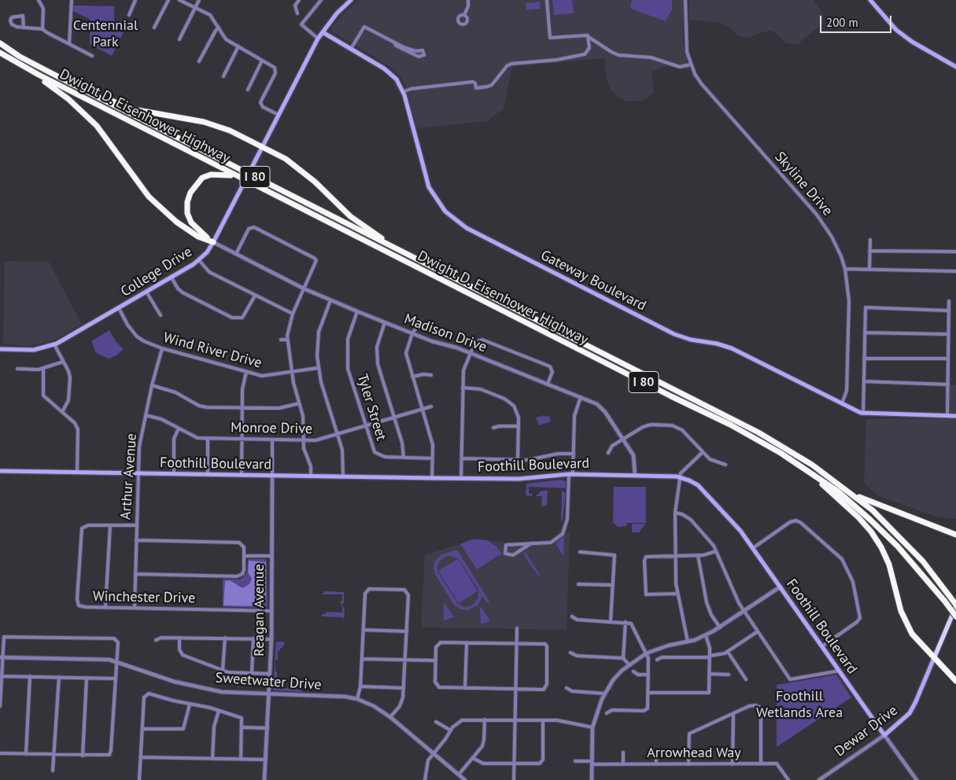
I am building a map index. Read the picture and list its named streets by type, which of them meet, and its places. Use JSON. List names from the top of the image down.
{
  "streets": {
    "highway": ["Dwight D. Eisenhower Highway", "I 80"],
    "main road": [
      "College Drive",
      "Gateway Boulevard",
      "Foothill Boulevard",
      "Dewar Drive"
    ],
    "street": [
      "Skyline Drive",
      "Madison Drive",
      "Wind River Drive",
      "Tyler Street",
      "Monroe Drive",
      "Arthur Avenue",
      "Winchester Drive",
      "Reagan Avenue",
      "Sweetwater Drive",
      "Arrowhead Way"
    ]
  },
  "crossings": [
    ["Dwight D. Eisenhower Highway", "I 80"],
    ["Dwight D. Eisenhower Highway", "Dewar Drive"],
    ["I 80", "College Drive"],
    ["I 80", "Madison Drive"],
    ["Skyline Drive", "Gateway Boulevard"],
    ["College Drive", "Gateway Boulevard"],
    ["College Drive", "Madison Drive"],
    ["College Drive", "Wind River Drive"],
    ["Madison Drive", "Tyler Street"],
    ["Madison Drive", "Foothill Boulevard"],
    ["Wind River Drive", "Arthur Avenue"],
    ["Tyler Street", "Monroe Drive"],
    ["Monroe Drive", "Arthur Avenue"],
    ["Monroe Drive", "Reagan Avenue"],
    ["Foothill Boulevard", "Arthur Avenue"],
    ["Foothill Boulevard", "Reagan Avenue"],
    ["Foothill Boulevard", "Dewar Drive"],
    ["Arthur Avenue", "Winchester Drive"],
    ["Winchester Drive", "Reagan Avenue"],
    ["Reagan Avenue", "Sweetwater Drive"]
  ],
  "parks": ["Centennial Park", "Foothill Wetlands Area"],
  "scale_bar": "200 m"
}
